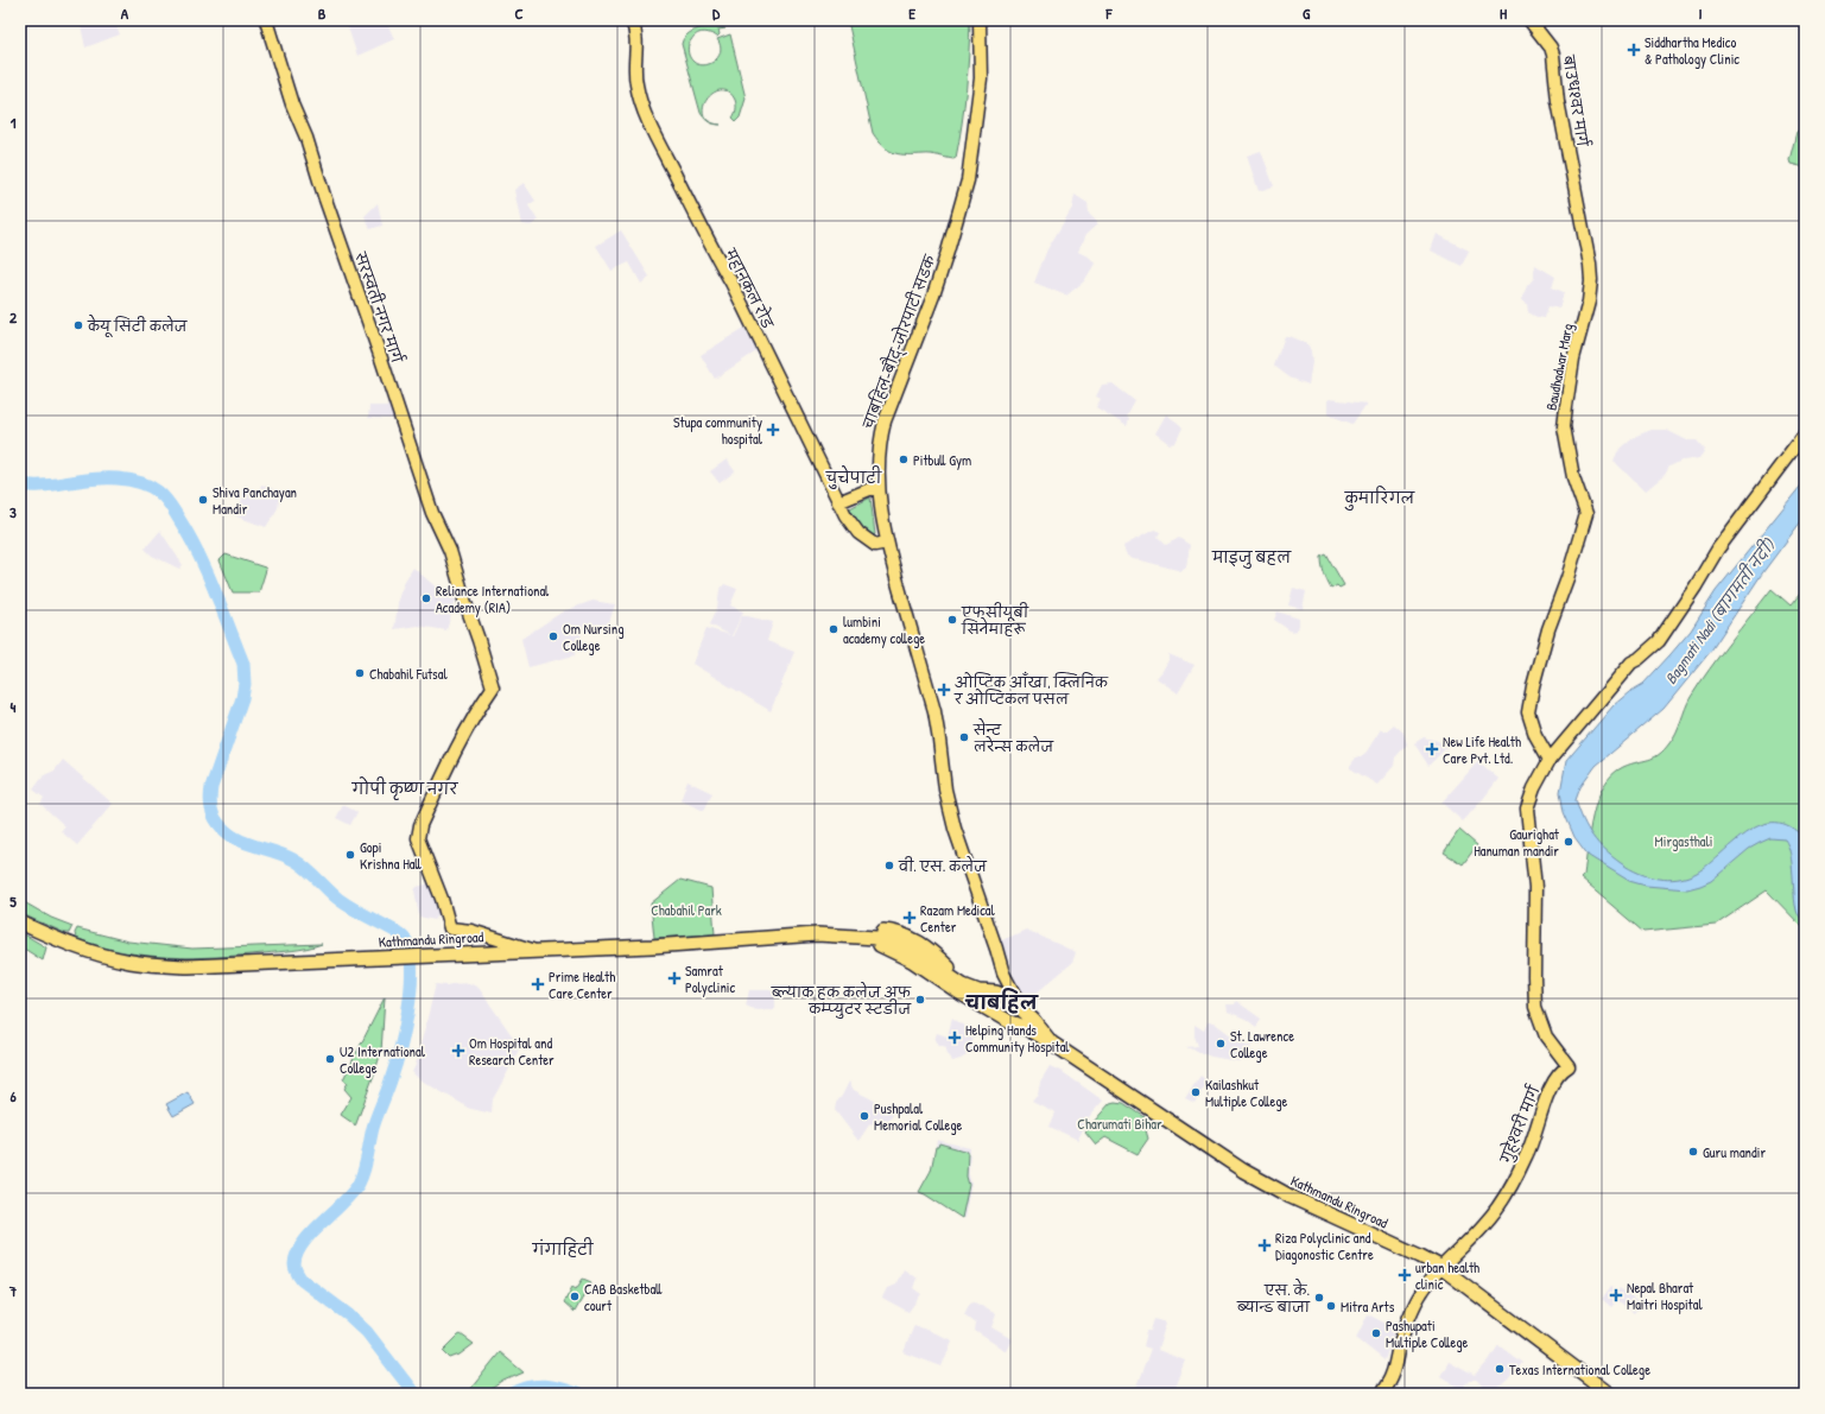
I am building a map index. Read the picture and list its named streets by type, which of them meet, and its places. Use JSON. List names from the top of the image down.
{
  "streets": {
    "highway": ["Kathmandu Ringroad"],
    "main road": [
      "बाउधश्वर मार्ग",
      "महानकल रोड",
      "सरस्वती नगर मार्ग",
      "चाबहिल-बौद्-जोरपाटी सडक",
      "Baudhadwar Marg",
      "गुहेश्वरी मार्ग"
    ]
  },
  "crossings": [
    ["बाउधश्वर मार्ग", "Baudhadwar Marg"],
    ["महानकल रोड", "चाबहिल-बौद्-जोरपाटी सडक"],
    ["सरस्वती नगर मार्ग", "Kathmandu Ringroad"],
    ["चाबहिल-बौद्-जोरपाटी सडक", "Kathmandu Ringroad"],
    ["Kathmandu Ringroad", "गुहेश्वरी मार्ग"]
  ],
  "districts": [
    "चुचेपाटी",
    "कुमारिगल",
    "माइजु बहल",
    "गोपी कृष्ण नगर",
    "चाबहिल",
    "गंगाहिटी"
  ],
  "water": ["Bagmati Nadi (बागमती नदी)"],
  "parks": ["Mirgasthali", "Chabahil Park", "Charumati Bihar"],
  "places": {
    "health": [
      "Siddhartha Medico & Pathology Clinic",
      "Stupa community hospital",
      "ओप्टिक आँखा, क्लिनिक र ओप्टिकल पसल",
      "New Life Health Care Pvt. Ltd.",
      "Razam Medical Center",
      "Samrat Polyclinic",
      "Prime Health Care Center",
      "Helping Hands Community Hospital",
      "Om Hospital and Research Center",
      "Riza Polyclinic and Diagonostic Centre",
      "urban health clinic",
      "Nepal Bharat Maitri Hospital"
    ],
    "other": [
      "केयू सिटी कलेज",
      "Pitbull Gym",
      "Shiva Panchayan Mandir",
      "Reliance International Academy (RIA)",
      "एफसीयूबी सिनेमाहरू",
      "lumbini academy college",
      "Om Nursing College",
      "Chabahil Futsal",
      "सेन्ट लरेन्स कलेज",
      "Gaurighat Hanuman mandir",
      "Gopi Krishna Hall",
      "वी. एस. कलेज",
      "ब्ल्याक हक कलेज अफ कम्प्युटर स्टडीज",
      "St. Lawrence College",
      "U2 International College",
      "Kailashkut Multiple College",
      "Pushpalal Memorial College",
      "Guru mandir",
      "CAB Basketball court",
      "एस. के. ब्यान्ड बाजा",
      "Mitra Arts",
      "Pashupati Multiple College",
      "Texas International College"
    ]
  },
  "grid": {
    "columns": [
      "A",
      "B",
      "C",
      "D",
      "E",
      "F",
      "G",
      "H",
      "I"
    ],
    "rows": [
      "1",
      "2",
      "3",
      "4",
      "5",
      "6",
      "7"
    ]
  }
}
